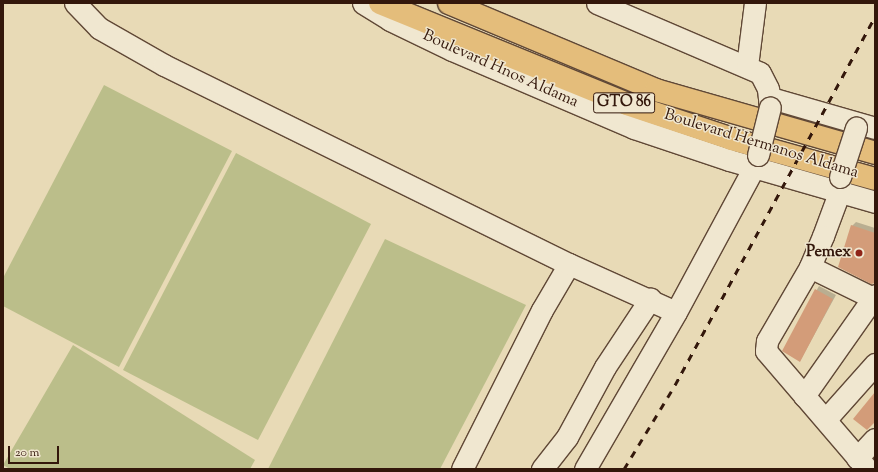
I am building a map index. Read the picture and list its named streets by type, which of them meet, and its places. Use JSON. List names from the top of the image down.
{
  "streets": {
    "main road": ["GTO 86", "Boulevard Hermanos Aldama"],
    "street": ["Boulevard Hnos Aldama"]
  },
  "places": ["Pemex"],
  "scale_bar": "20 m"
}
